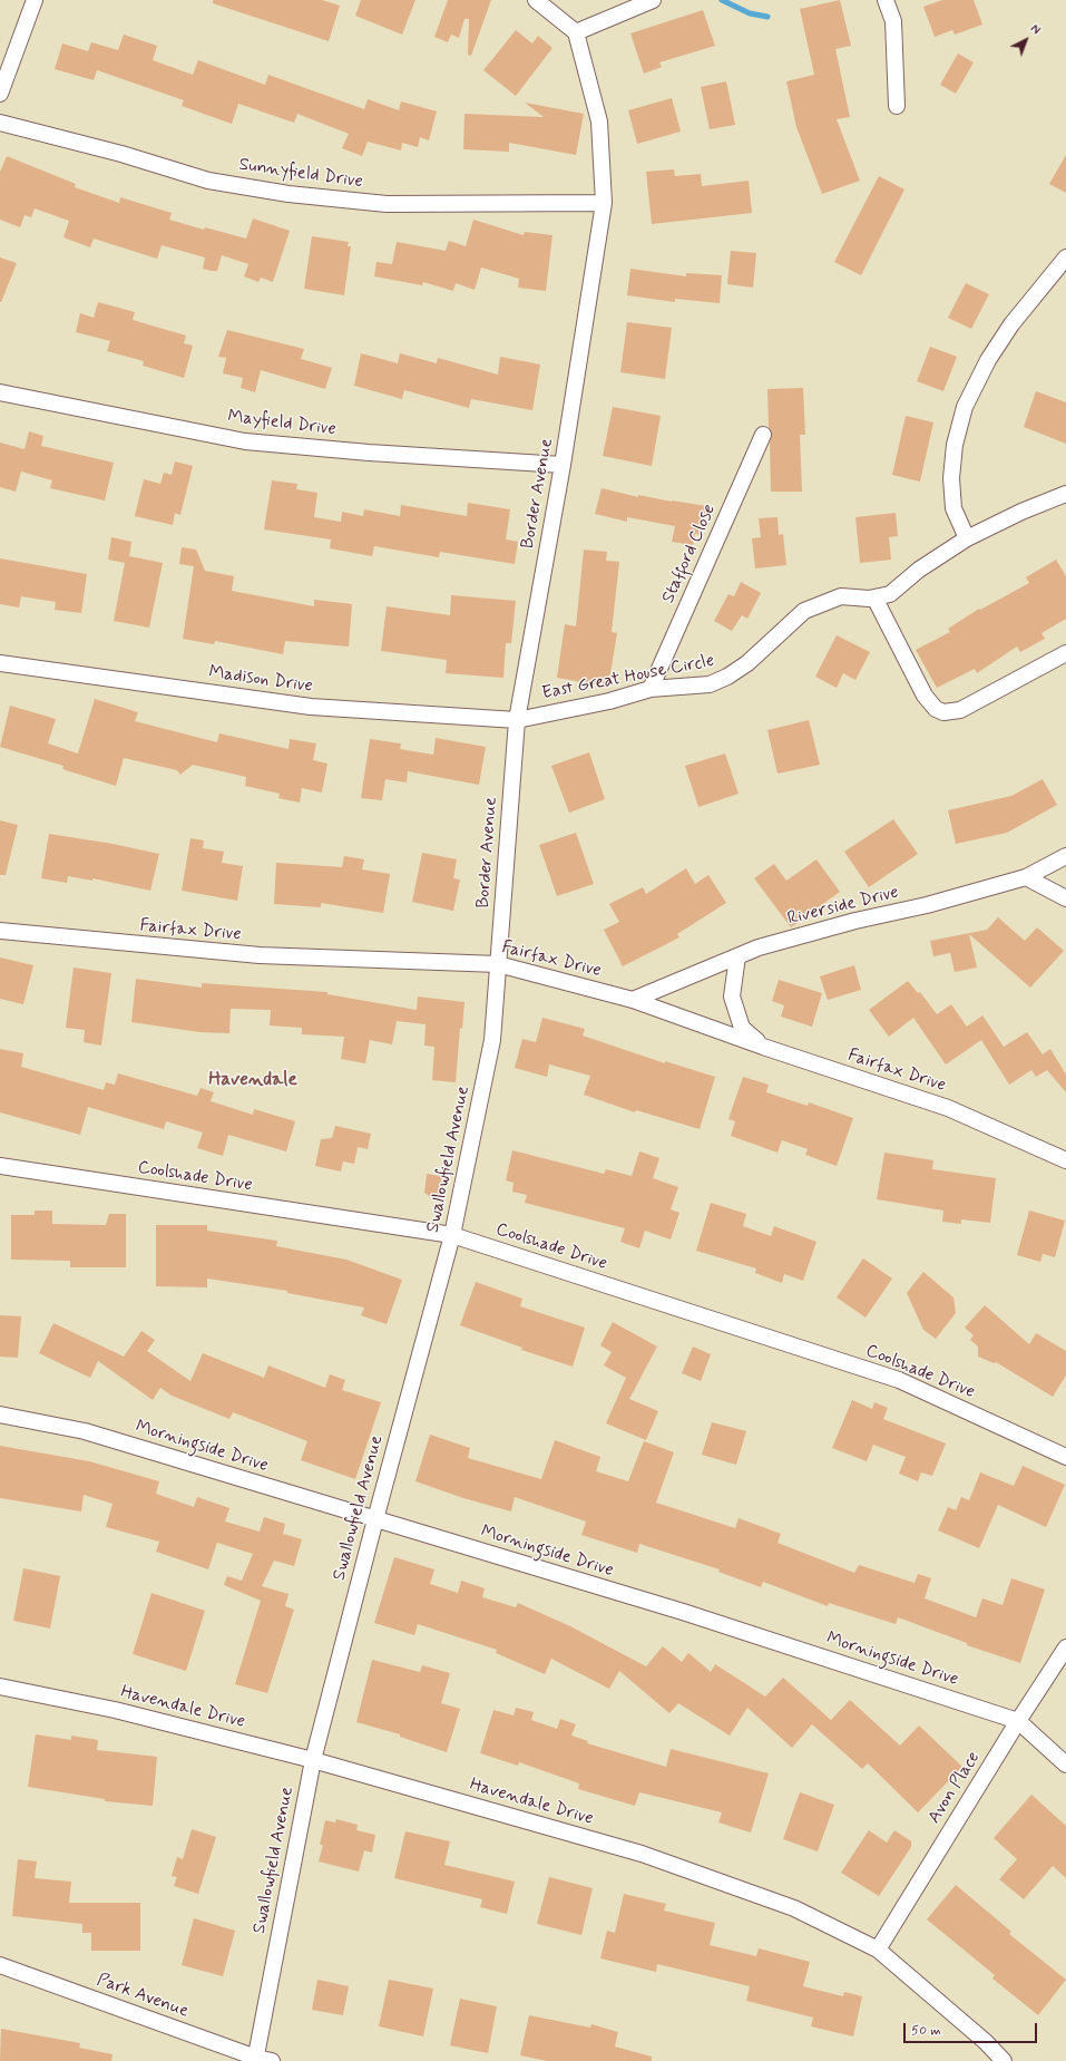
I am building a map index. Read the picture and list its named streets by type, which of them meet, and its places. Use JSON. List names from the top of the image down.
{
  "streets": {
    "street": [
      "Sunnyfield Drive",
      "Mayfield Drive",
      "Border Avenue",
      "Stafford Close",
      "East Great House Circle",
      "Madison Drive",
      "Riverside Drive",
      "Fairfax Drive",
      "Swallowfield Avenue",
      "Coolshade Drive",
      "Morningside Drive",
      "Havendale Drive",
      "Avon Place",
      "Park Avenue"
    ]
  },
  "crossings": [
    ["Sunnyfield Drive", "Border Avenue"],
    ["Mayfield Drive", "Border Avenue"],
    ["Border Avenue", "East Great House Circle"],
    ["Border Avenue", "Madison Drive"],
    ["Border Avenue", "Fairfax Drive"],
    ["Border Avenue", "Swallowfield Avenue"],
    ["Stafford Close", "East Great House Circle"],
    ["East Great House Circle", "Madison Drive"],
    ["Riverside Drive", "Fairfax Drive"],
    ["Fairfax Drive", "Swallowfield Avenue"],
    ["Swallowfield Avenue", "Coolshade Drive"],
    ["Swallowfield Avenue", "Morningside Drive"],
    ["Swallowfield Avenue", "Havendale Drive"],
    ["Swallowfield Avenue", "Park Avenue"],
    ["Morningside Drive", "Avon Place"],
    ["Havendale Drive", "Avon Place"]
  ],
  "districts": ["Havendale"],
  "scale_bar": "50 m",
  "north": "top right"
}
